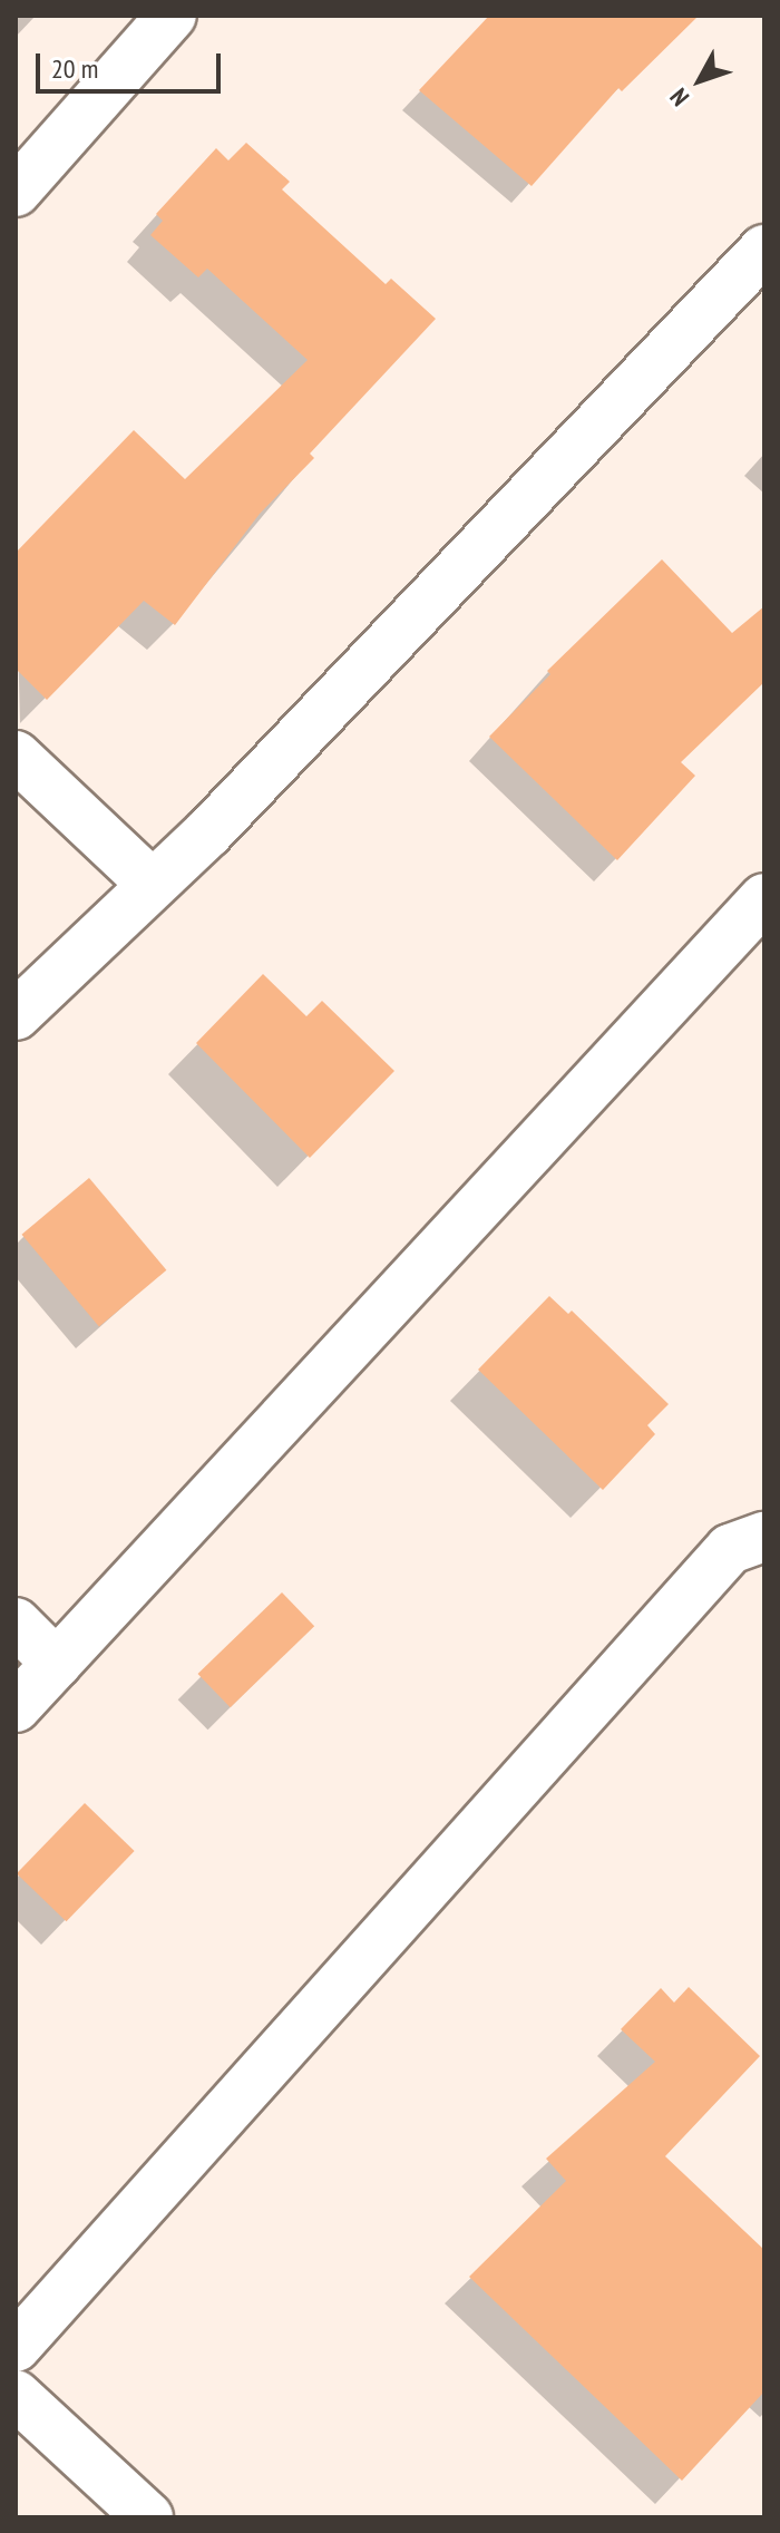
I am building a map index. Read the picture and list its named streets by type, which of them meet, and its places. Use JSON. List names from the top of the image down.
{
  "scale_bar": "20 m",
  "north": "bottom left"
}
